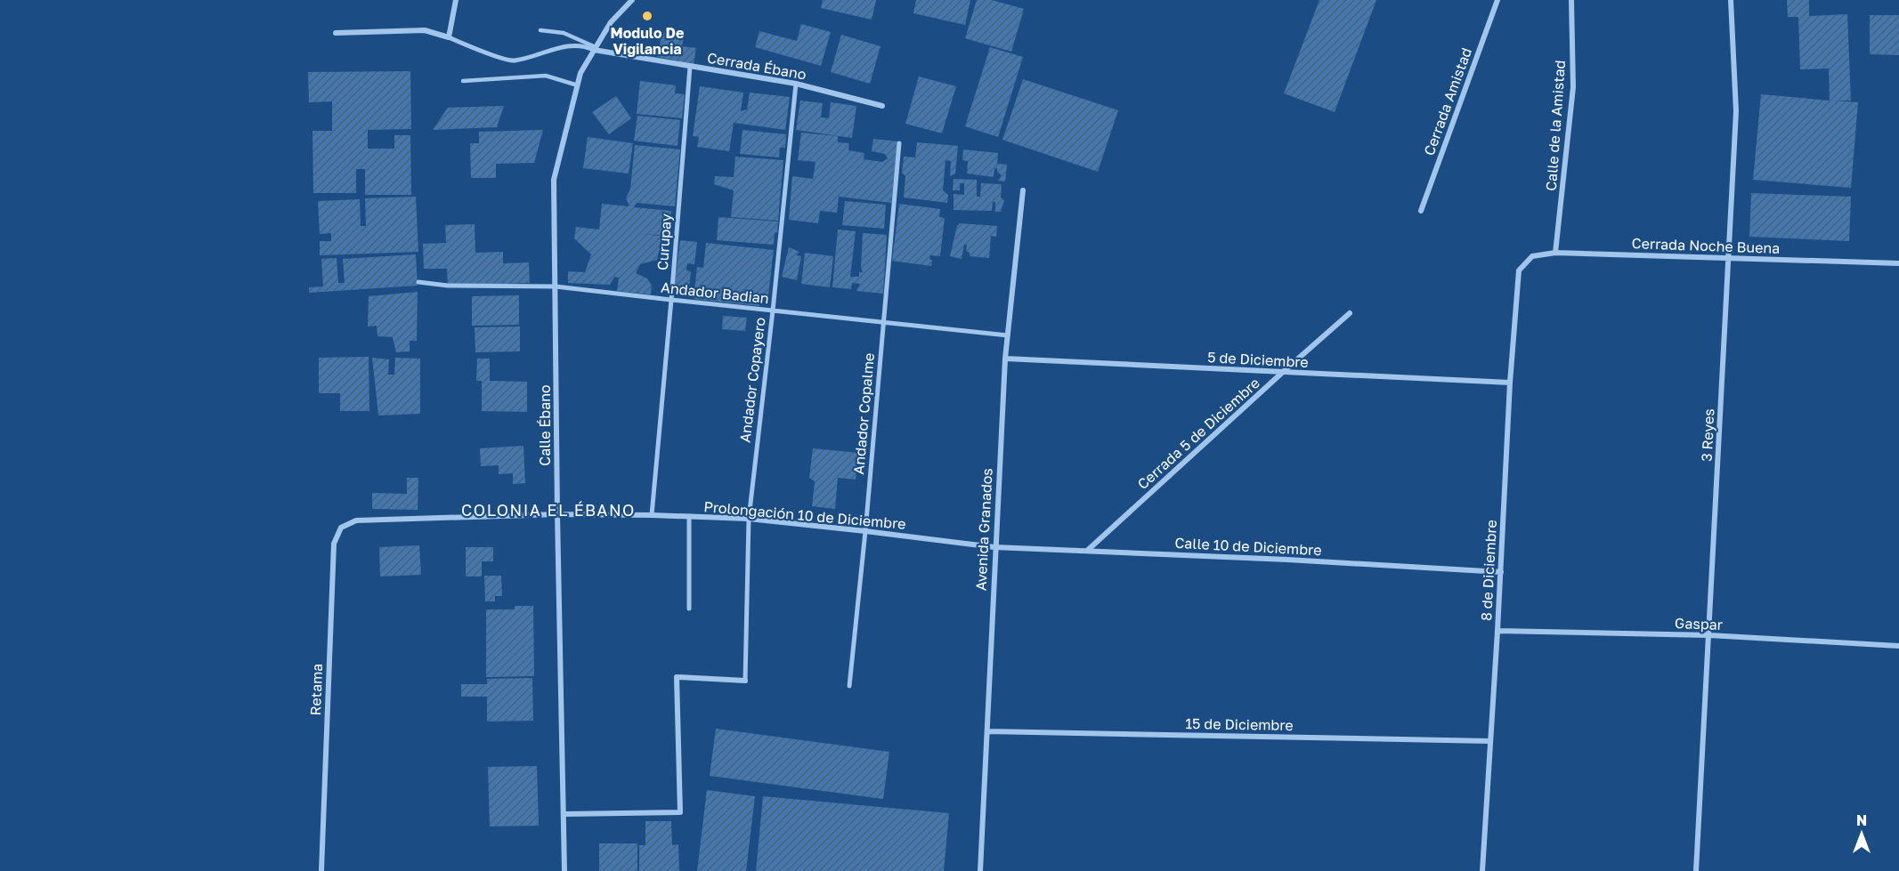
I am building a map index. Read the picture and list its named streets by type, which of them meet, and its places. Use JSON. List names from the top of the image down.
{
  "streets": {
    "street": [
      "Cerrada Ébano",
      "Cerrada Amistad",
      "Calle de la Amistad",
      "Curupay",
      "Cerrada Noche Buena",
      "Andador Badian",
      "5 de Diciembre",
      "Andador Copayero",
      "Andador Copalme",
      "Calle Ébano",
      "Cerrada 5 de Diciembre",
      "3 Reyes",
      "Prolongación 10 de Diciembre",
      "Avenida Granados",
      "Calle 10 de Diciembre",
      "8 de Diciembre",
      "Gaspar",
      "Retama",
      "15 de Diciembre"
    ]
  },
  "crossings": [
    ["Cerrada Ébano", "Curupay"],
    ["Cerrada Ébano", "Andador Copayero"],
    ["Cerrada Ébano", "Calle Ébano"],
    ["Calle de la Amistad", "Cerrada Noche Buena"],
    ["Curupay", "Andador Badian"],
    ["Curupay", "Prolongación 10 de Diciembre"],
    ["Cerrada Noche Buena", "3 Reyes"],
    ["Cerrada Noche Buena", "8 de Diciembre"],
    ["Andador Badian", "Andador Copayero"],
    ["Andador Badian", "Andador Copalme"],
    ["Andador Badian", "Calle Ébano"],
    ["Andador Badian", "Avenida Granados"],
    ["5 de Diciembre", "Cerrada 5 de Diciembre"],
    ["5 de Diciembre", "Avenida Granados"],
    ["5 de Diciembre", "8 de Diciembre"],
    ["Andador Copayero", "Prolongación 10 de Diciembre"],
    ["Andador Copalme", "Prolongación 10 de Diciembre"],
    ["Calle Ébano", "Prolongación 10 de Diciembre"],
    ["Cerrada 5 de Diciembre", "Calle 10 de Diciembre"],
    ["3 Reyes", "Gaspar"],
    ["Prolongación 10 de Diciembre", "Avenida Granados"],
    ["Prolongación 10 de Diciembre", "Calle 10 de Diciembre"],
    ["Prolongación 10 de Diciembre", "Retama"],
    ["Avenida Granados", "Calle 10 de Diciembre"],
    ["Avenida Granados", "15 de Diciembre"],
    ["Calle 10 de Diciembre", "8 de Diciembre"],
    ["8 de Diciembre", "Gaspar"],
    ["8 de Diciembre", "15 de Diciembre"]
  ],
  "districts": ["COLONIA EL ÉBANO"],
  "places": ["Modulo De Vigilancia"],
  "north": "top"
}
